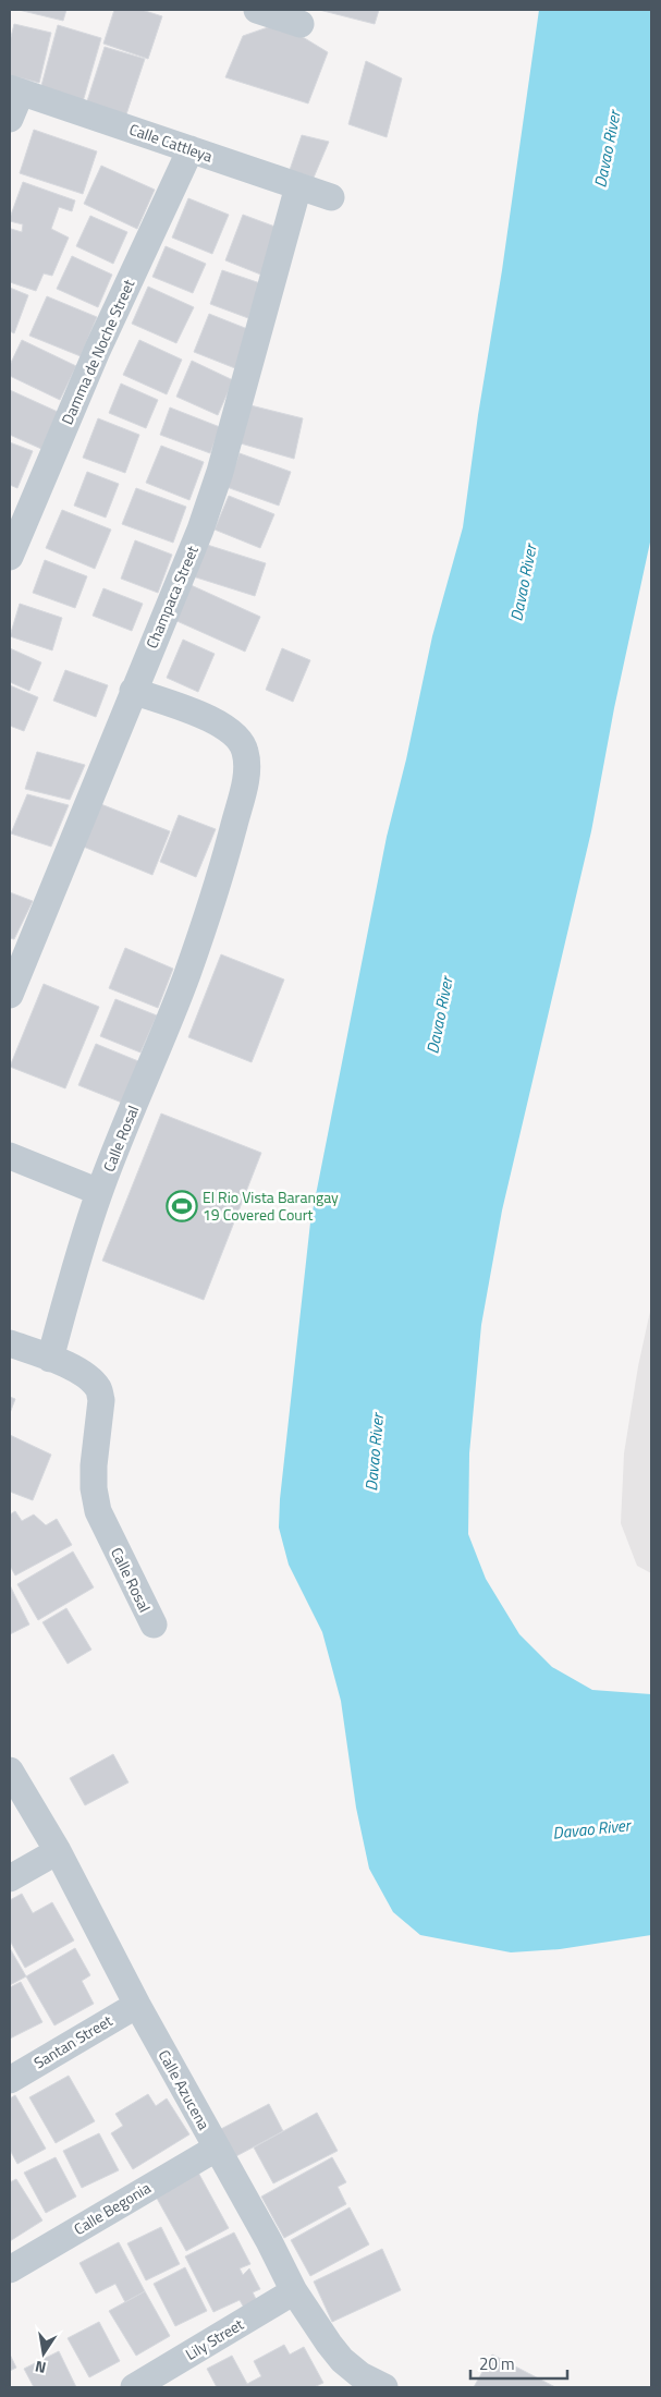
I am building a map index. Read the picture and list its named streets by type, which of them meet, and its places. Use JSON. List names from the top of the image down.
{
  "streets": {
    "street": [
      "Calle Cattleya",
      "Damma de Noche Street",
      "Champaca Street",
      "Calle Rosal",
      "Santan Street",
      "Calle Azucena",
      "Calle Begonia",
      "Lily Street"
    ]
  },
  "crossings": [
    ["Calle Cattleya", "Damma de Noche Street"],
    ["Calle Cattleya", "Champaca Street"],
    ["Champaca Street", "Calle Rosal"],
    ["Santan Street", "Calle Azucena"],
    ["Calle Azucena", "Calle Begonia"],
    ["Calle Azucena", "Lily Street"]
  ],
  "water": ["Davao River"],
  "places": {
    "sports": ["El Rio Vista Barangay 19 Covered Court"]
  },
  "scale_bar": "20 m",
  "north": "bottom"
}
